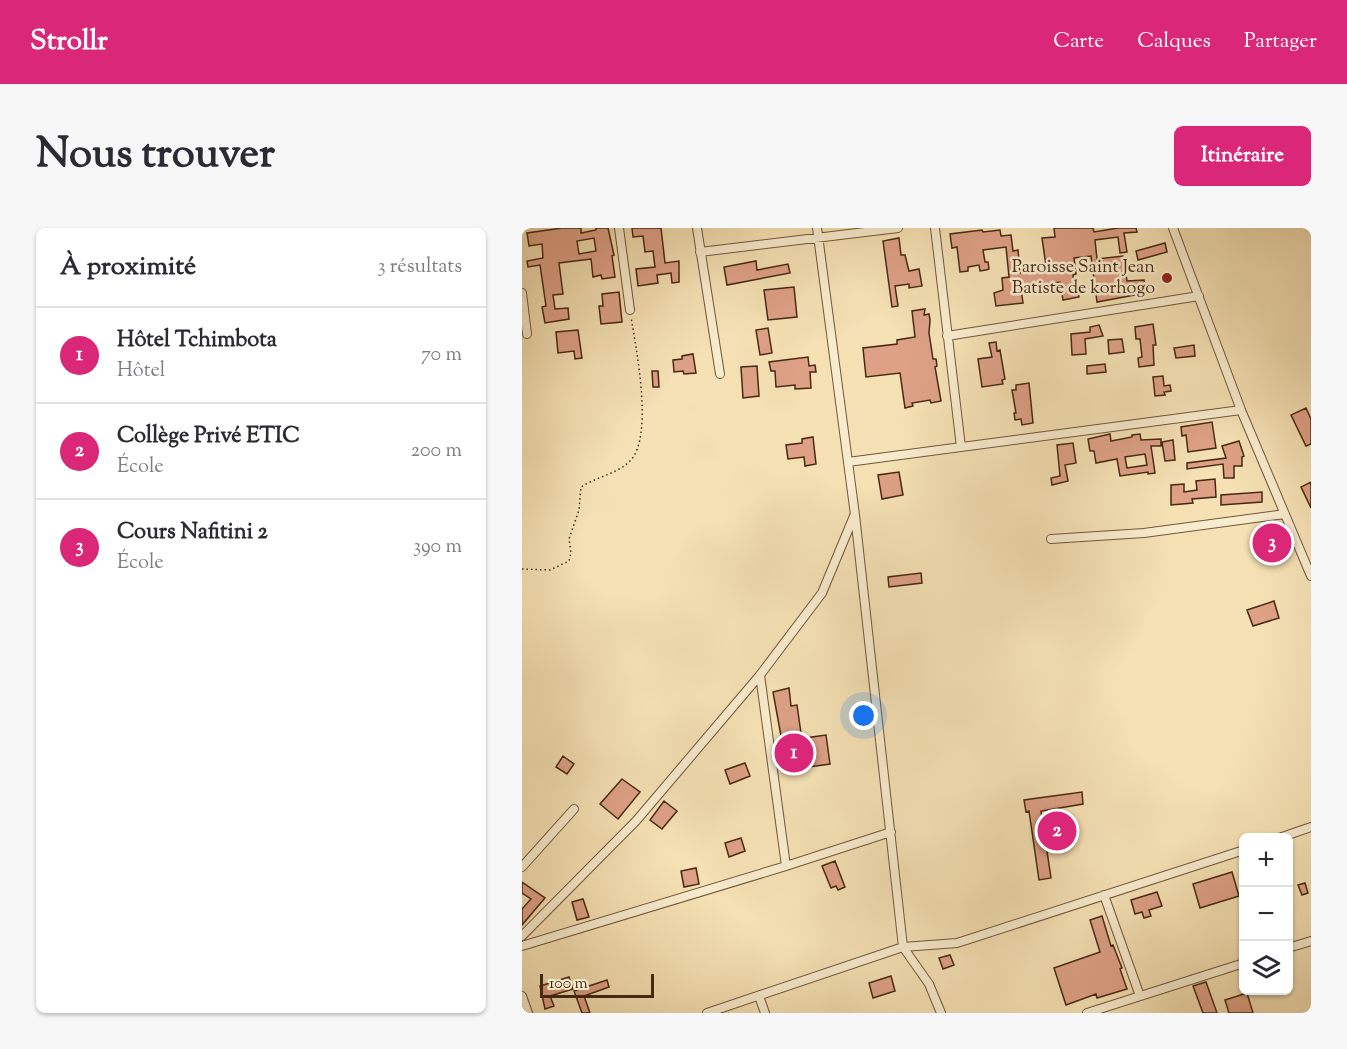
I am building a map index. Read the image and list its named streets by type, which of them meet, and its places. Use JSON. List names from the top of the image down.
{
  "places": ["Paroisse Saint Jean Batiste de korhogo"],
  "scale_bar": "100 m",
  "page": {
    "header": "Strollr",
    "nav": ["Carte", "Calques", "Partager"],
    "title": "Nous trouver",
    "buttons": "Itinéraire",
    "heading": ["À proximité", "3 résultats"],
    "list": [
      {
        "mark": "1",
        "name": "Hôtel Tchimbota",
        "note": "Hôtel",
        "value": "70 m"
      },
      {
        "mark": "2",
        "name": "Collège Privé ETIC",
        "note": "École",
        "value": "200 m"
      },
      {
        "mark": "3",
        "name": "Cours Nafitini 2",
        "note": "École",
        "value": "390 m"
      }
    ],
    "pins": ["3", "1", "2"],
    "map_buttons": ["+", "−"],
    "scale": "100 m"
  }
}
